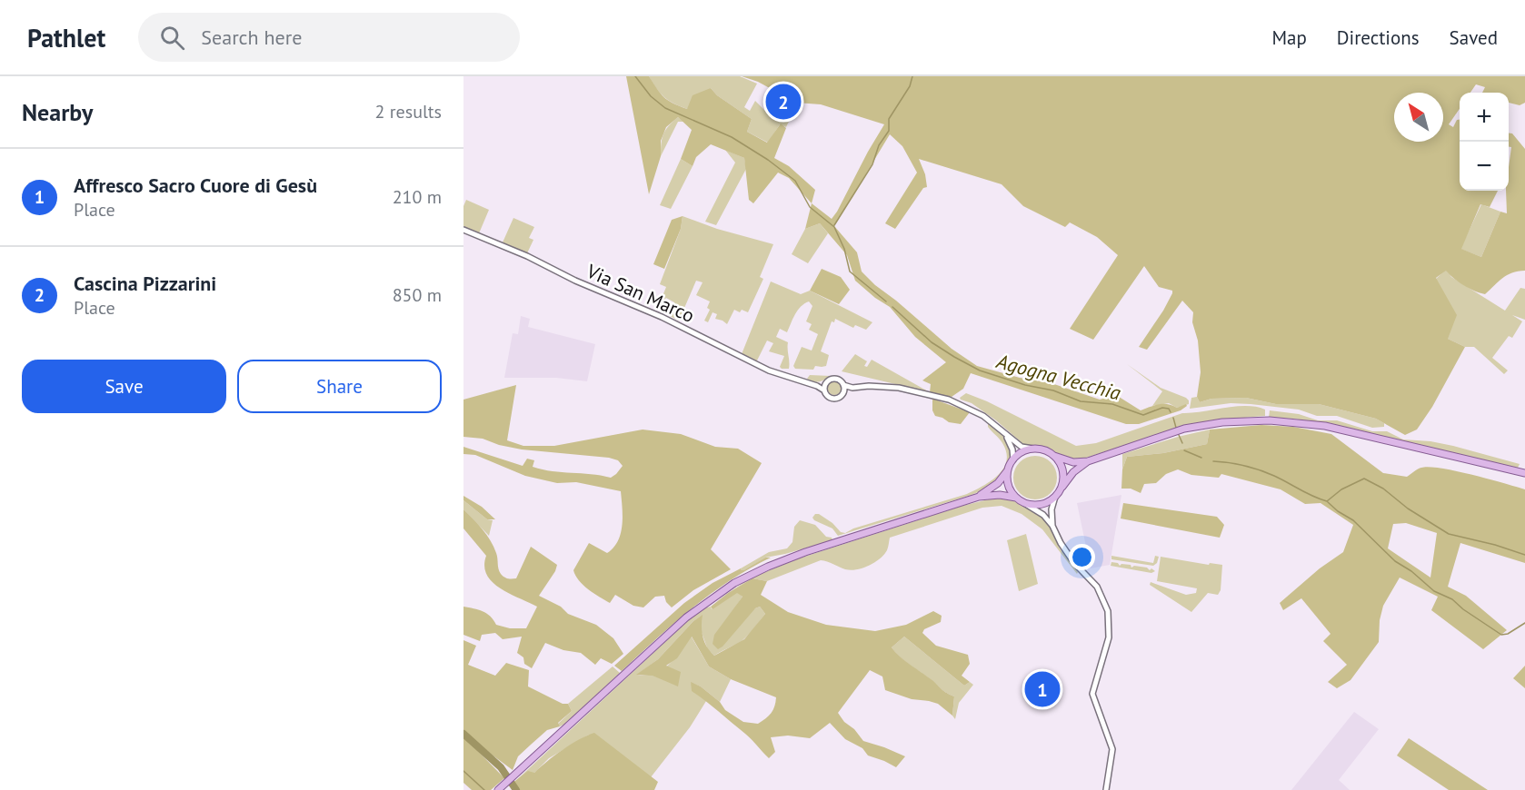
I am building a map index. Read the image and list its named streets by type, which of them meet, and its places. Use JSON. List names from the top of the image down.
{
  "streets": {
    "street": ["Via San Marco"]
  },
  "water": ["Agogna Vecchia"],
  "north": "top left",
  "page": {
    "header": "Pathlet",
    "search": "Search here",
    "nav": ["Map", "Directions", "Saved"],
    "heading": ["Nearby", "2 results"],
    "pins": ["2", "1"],
    "map_buttons": ["+", "−"],
    "list": [
      {
        "mark": "1",
        "name": "Affresco Sacro Cuore di Gesù",
        "note": "Place",
        "value": "210 m"
      },
      {
        "mark": "2",
        "name": "Cascina Pizzarini",
        "note": "Place",
        "value": "850 m"
      }
    ],
    "buttons": ["Save", "Share"]
  }
}
